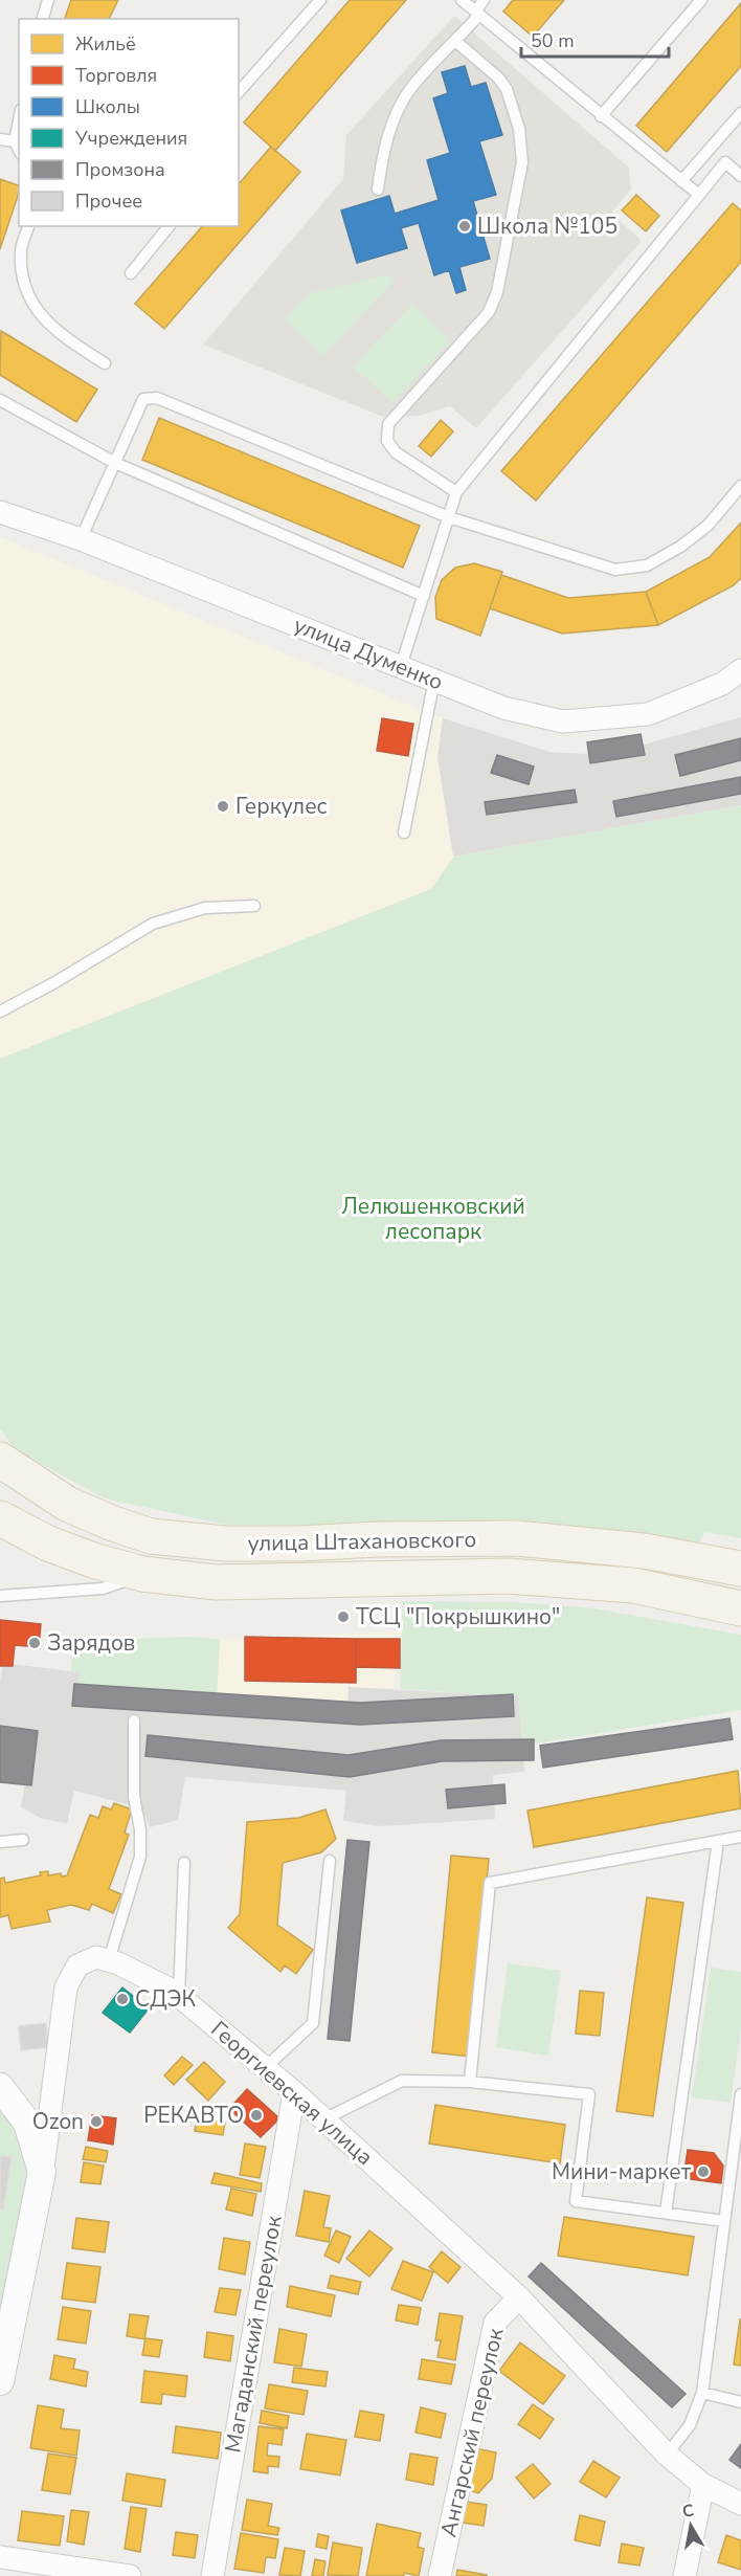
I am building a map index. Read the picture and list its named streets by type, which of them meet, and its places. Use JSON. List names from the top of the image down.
{
  "streets": {
    "main road": ["улица Штахановского"],
    "street": [
      "улица Думенко",
      "Георгиевская улица",
      "Магаданский переулок",
      "Ангарский переулок"
    ]
  },
  "crossings": [
    ["Георгиевская улица", "Магаданский переулок"],
    ["Георгиевская улица", "Ангарский переулок"]
  ],
  "parks": ["Лелюшенковский лесопарк"],
  "places": [
    "Школа №105",
    "Геркулес",
    "ТСЦ \"Покрышкино\"",
    "Зарядов",
    "СДЭК",
    "РЕКАВТО",
    "Ozon",
    "Мини-маркет"
  ],
  "legend": [
    "Жильё",
    "Торговля",
    "Школы",
    "Учреждения",
    "Промзона",
    "Прочее"
  ],
  "scale_bar": "50 m",
  "north": "top"
}
